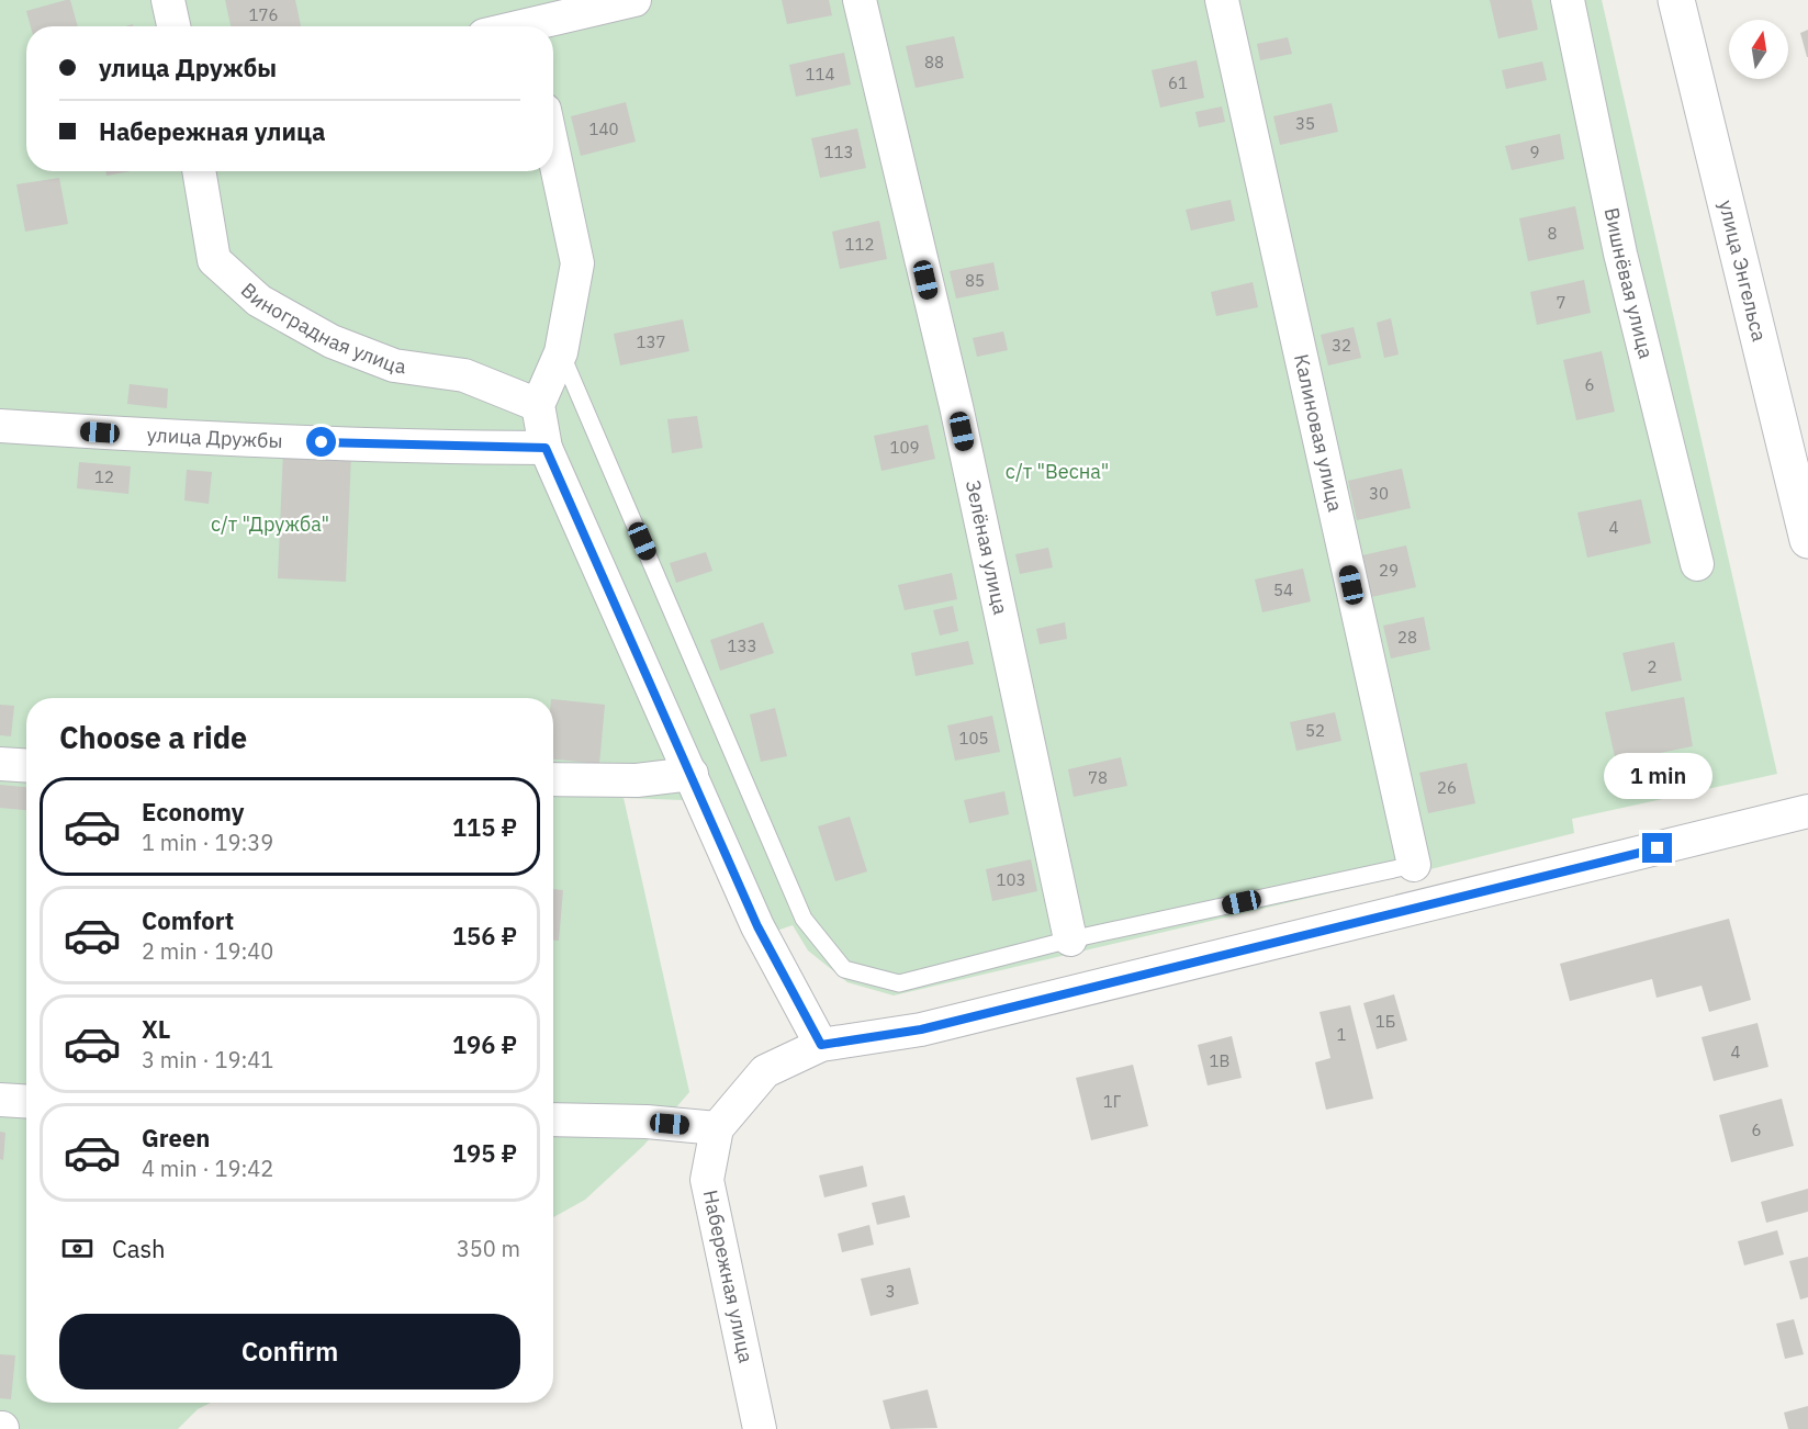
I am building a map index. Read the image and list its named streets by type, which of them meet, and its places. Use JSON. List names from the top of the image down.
{
  "streets": {
    "street": [
      "улица Энгельса",
      "Вишнёвая улица",
      "Виноградная улица",
      "Калиновая улица",
      "улица Дружбы",
      "Зелёная улица",
      "Набережная улица"
    ]
  },
  "parks": ["с/т \"Весна\"", "с/т \"Дружба\""],
  "house_numbers": [
    "176",
    "88",
    "114",
    "61",
    "35",
    "140",
    "113",
    "9",
    "8",
    "112",
    "85",
    "7",
    "137",
    "32",
    "6",
    "109",
    "12",
    "30",
    "4",
    "29",
    "54",
    "28",
    "133",
    "2",
    "52",
    "105",
    "78",
    "26",
    "103",
    "1Б",
    "1",
    "4",
    "1В",
    "1Г",
    "6",
    "3"
  ],
  "north": "top",
  "page": {
    "banner": ["улица Дружбы", "Набережная улица"],
    "heading": "Choose a ride",
    "bubble": "1 min",
    "list": [
      {
        "name": "Economy",
        "note": "1 min · 19:39",
        "value": "115 ₽"
      },
      {
        "name": "Comfort",
        "note": "2 min · 19:40",
        "value": "156 ₽"
      },
      {
        "name": "XL",
        "note": "3 min · 19:41",
        "value": "196 ₽"
      },
      {
        "name": "Green",
        "note": "4 min · 19:42",
        "value": "195 ₽"
      }
    ],
    "pay": ["Cash", "350 m"],
    "buttons": "Confirm"
  }
}
